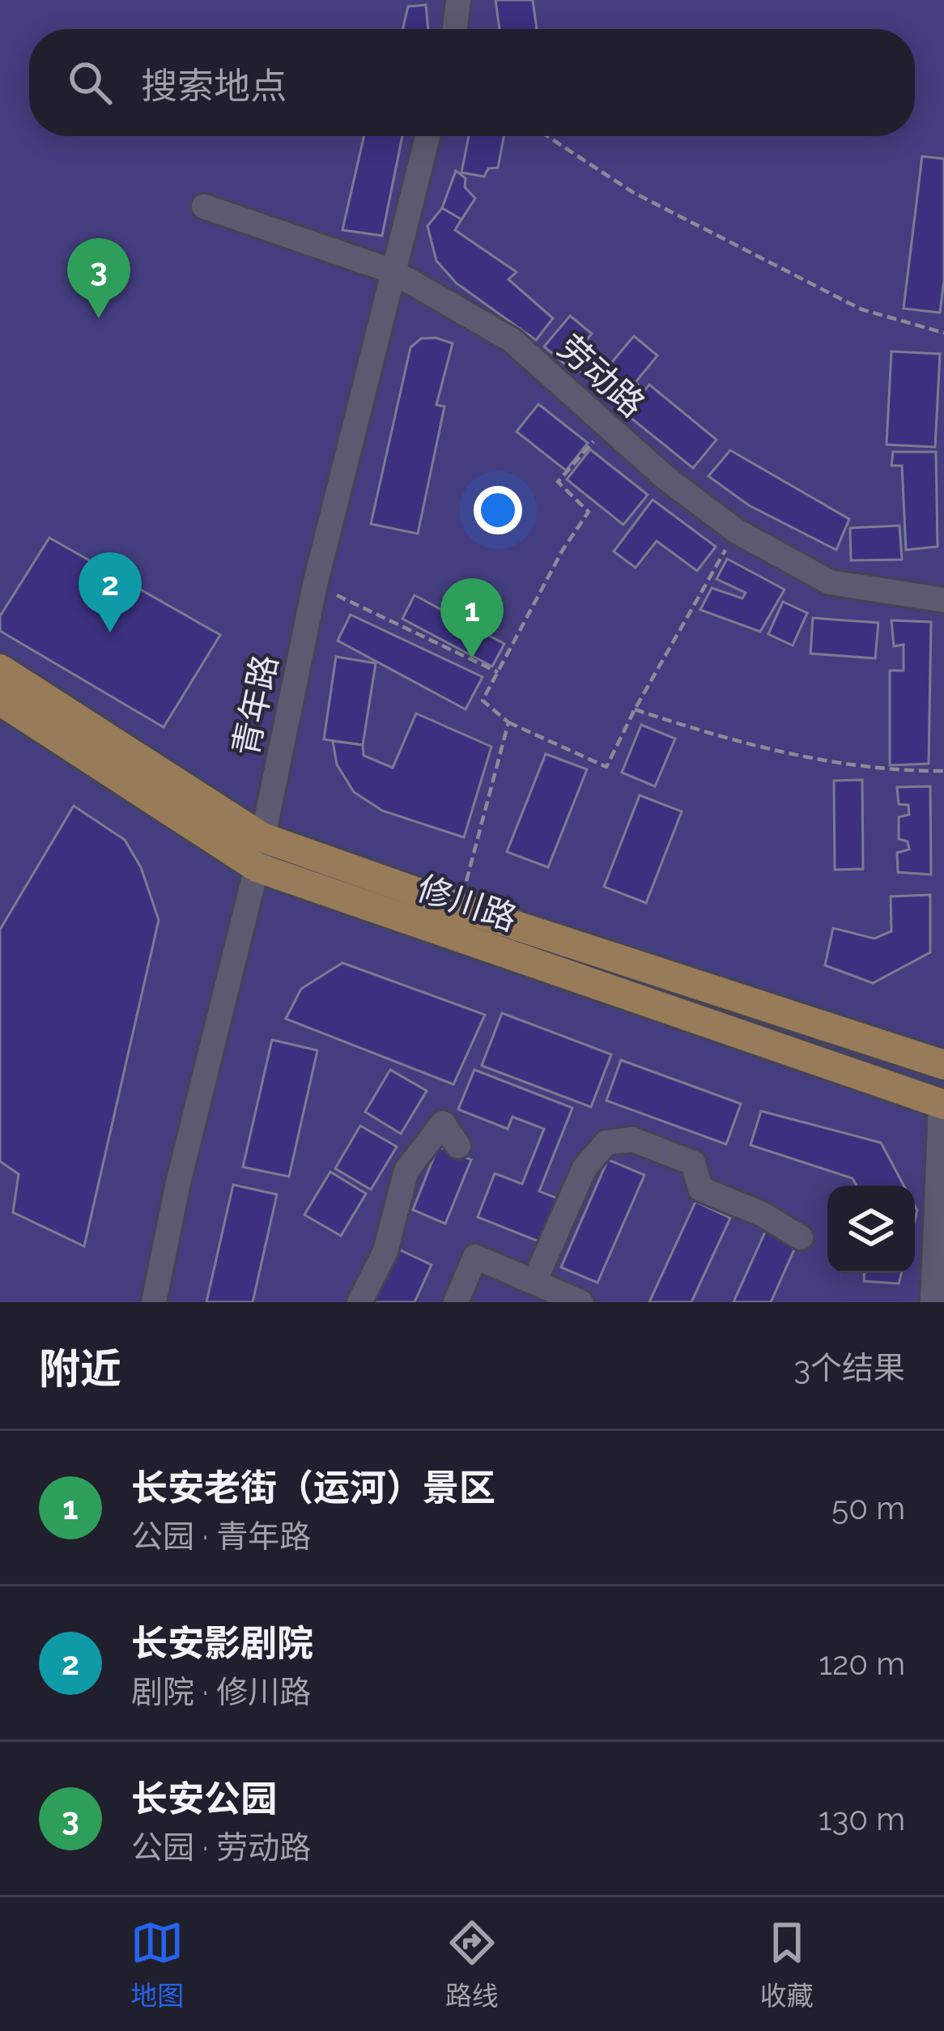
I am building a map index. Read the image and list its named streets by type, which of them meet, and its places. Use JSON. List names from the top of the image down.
{
  "streets": {
    "main road": ["修川路"],
    "street": ["劳动路", "青年路"]
  },
  "crossings": [
    ["劳动路", "青年路"],
    ["青年路", "修川路"]
  ],
  "page": {
    "search": "搜索地点",
    "pins": ["3", "2", "1"],
    "heading": ["附近", "3个结果"],
    "list": [
      {
        "mark": "1",
        "name": "长安老街（运河）景区",
        "note": "公园 · 青年路",
        "value": "50 m"
      },
      {
        "mark": "2",
        "name": "长安影剧院",
        "note": "剧院 · 修川路",
        "value": "120 m"
      },
      {
        "mark": "3",
        "name": "长安公园",
        "note": "公园 · 劳动路",
        "value": "130 m"
      }
    ],
    "nav": ["地图", "路线", "收藏"]
  }
}
